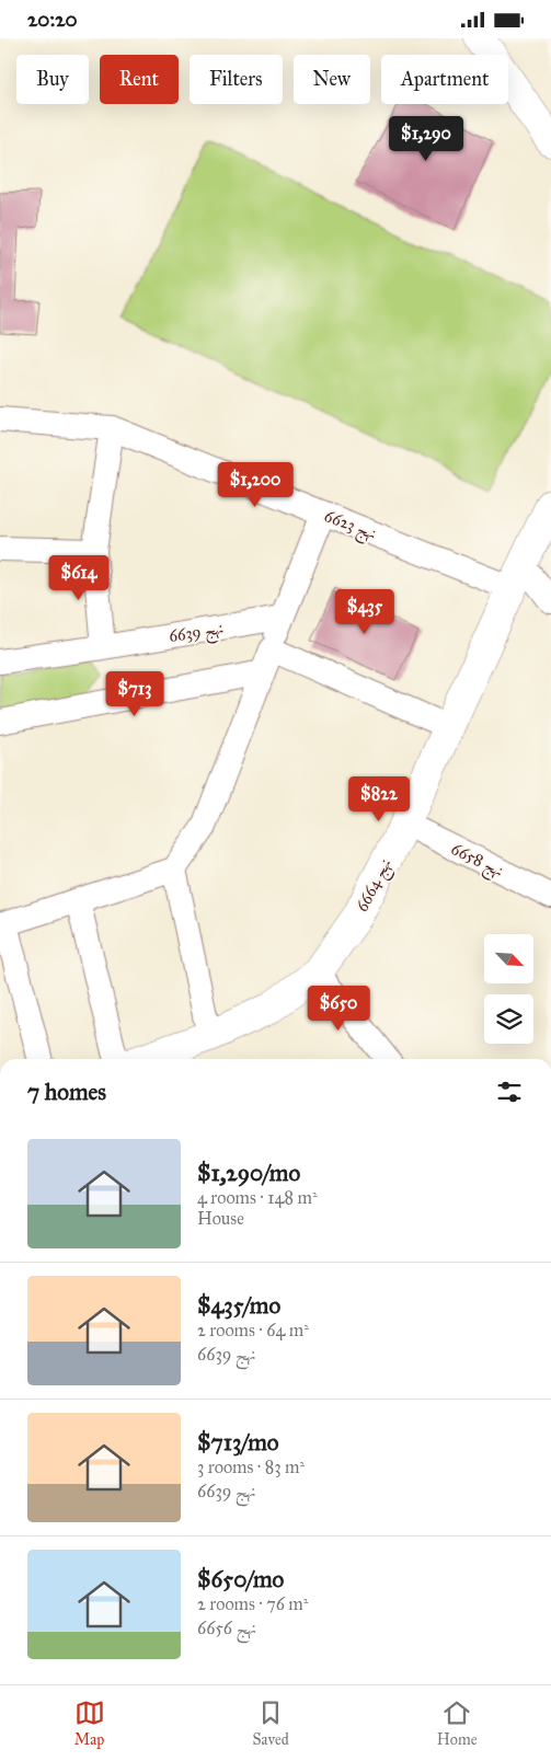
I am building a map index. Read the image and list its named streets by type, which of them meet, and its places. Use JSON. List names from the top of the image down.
{
  "streets": {
    "main road": ["نهج 6664"],
    "street": ["نهج 6623", "نهج 6639", "نهج 6658"]
  },
  "crossings": [
    ["نهج 6623", "نهج 6664"],
    ["نهج 6658", "نهج 6664"]
  ],
  "north": "bottom right",
  "page": {
    "status": "20:20",
    "chip": [
      "Buy",
      "Rent",
      "Filters",
      "New",
      "Apartment"
    ],
    "price": [
      "$1,290",
      "$1,200",
      "$614",
      "$435",
      "$713",
      "$822",
      "$650"
    ],
    "heading": "7 homes",
    "list": [
      {
        "name": "$1,290/mo",
        "note": "4 rooms · 148 m² · House"
      },
      {
        "name": "$435/mo",
        "note": "2 rooms · 64 m² · نهج 6639"
      },
      {
        "name": "$713/mo",
        "note": "3 rooms · 83 m² · نهج 6639"
      },
      {
        "name": "$650/mo",
        "note": "2 rooms · 76 m² · نهج 6656"
      }
    ],
    "tabs": ["Map", "Saved", "Home"]
  }
}
